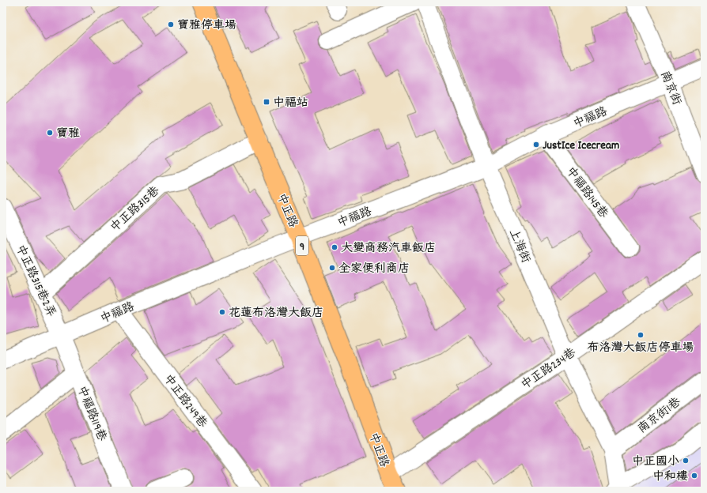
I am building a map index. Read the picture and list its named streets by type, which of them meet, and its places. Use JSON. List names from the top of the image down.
{
  "streets": {
    "main road": ["中正路", "9"],
    "street": [
      "南京街",
      "中福路",
      "中福路145巷",
      "中正路315巷",
      "上海街",
      "中正路315巷2弄",
      "中正路234巷",
      "中正路249巷",
      "中福路119巷",
      "南京街1巷"
    ]
  },
  "crossings": [
    ["南京街", "中福路"],
    ["中福路", "中福路145巷"],
    ["中福路", "中正路"],
    ["中福路", "上海街"],
    ["中福路", "中正路315巷2弄"],
    ["中福路", "中正路249巷"],
    ["中福路", "中福路119巷"],
    ["中正路315巷", "中正路"],
    ["中正路315巷", "中正路315巷2弄"],
    ["中正路", "中正路234巷"],
    ["上海街", "中正路234巷"],
    ["上海街", "南京街1巷"],
    ["中正路315巷2弄", "中福路119巷"]
  ],
  "places": {
    "other": [
      "寶雅停車場",
      "寶雅",
      "JustIce Icecream",
      "大變商務汽車飯店",
      "全家便利商店",
      "花蓮布洛灣大飯店",
      "布洛灣大飯店停車場",
      "中正國小",
      "中和樓"
    ],
    "transit": ["中福站"]
  }
}
